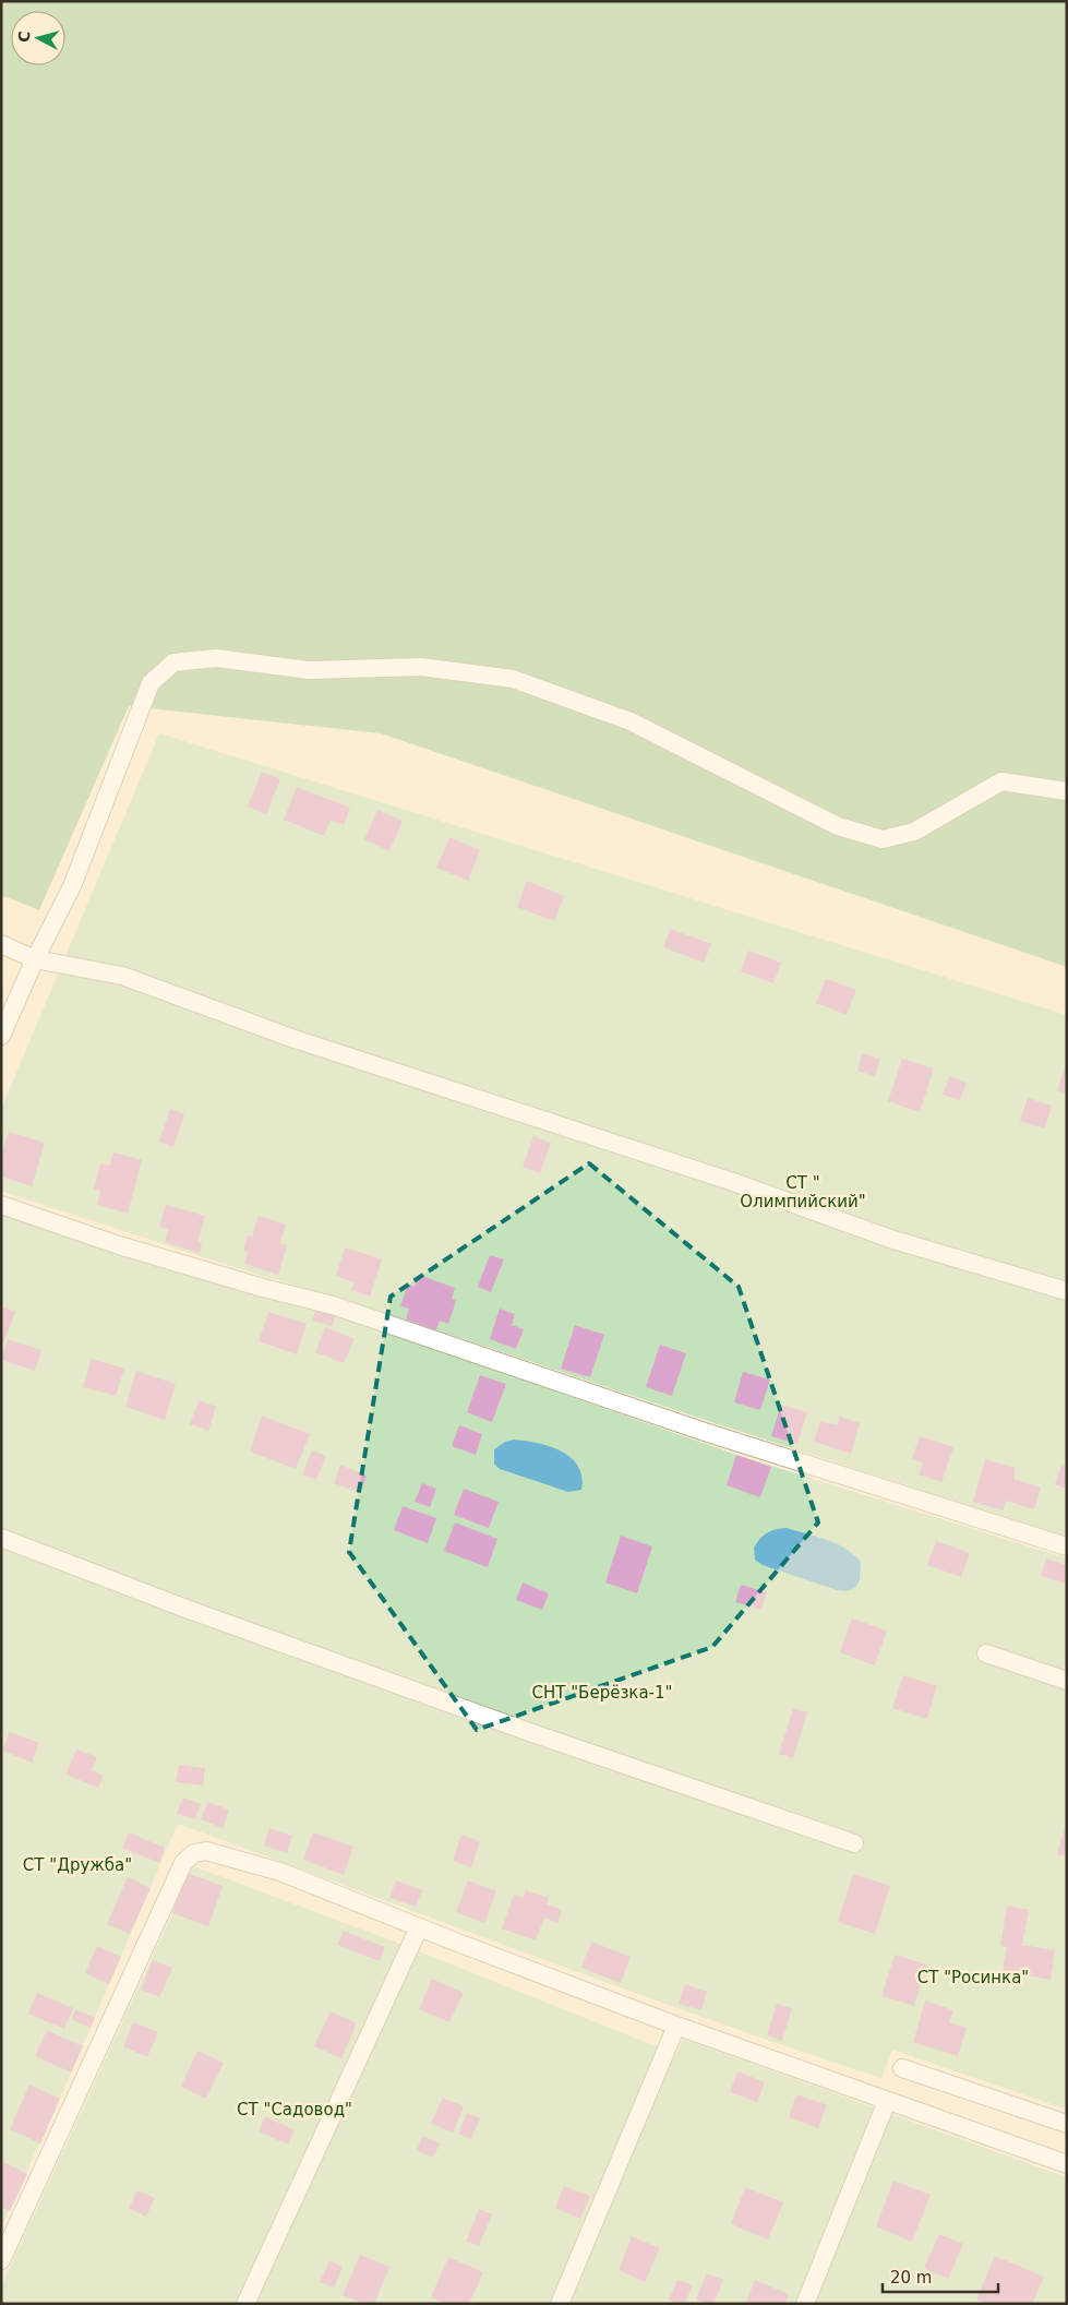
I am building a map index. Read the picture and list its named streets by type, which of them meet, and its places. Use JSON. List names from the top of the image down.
{
  "parks": [
    "СТ \" Олимпийский\"",
    "СНТ \"Берёзка-1\"",
    "СТ \"Дружба\"",
    "СТ \"Росинка\"",
    "СТ \"Садовод\""
  ],
  "scale_bar": "20 m",
  "north": "left"
}
